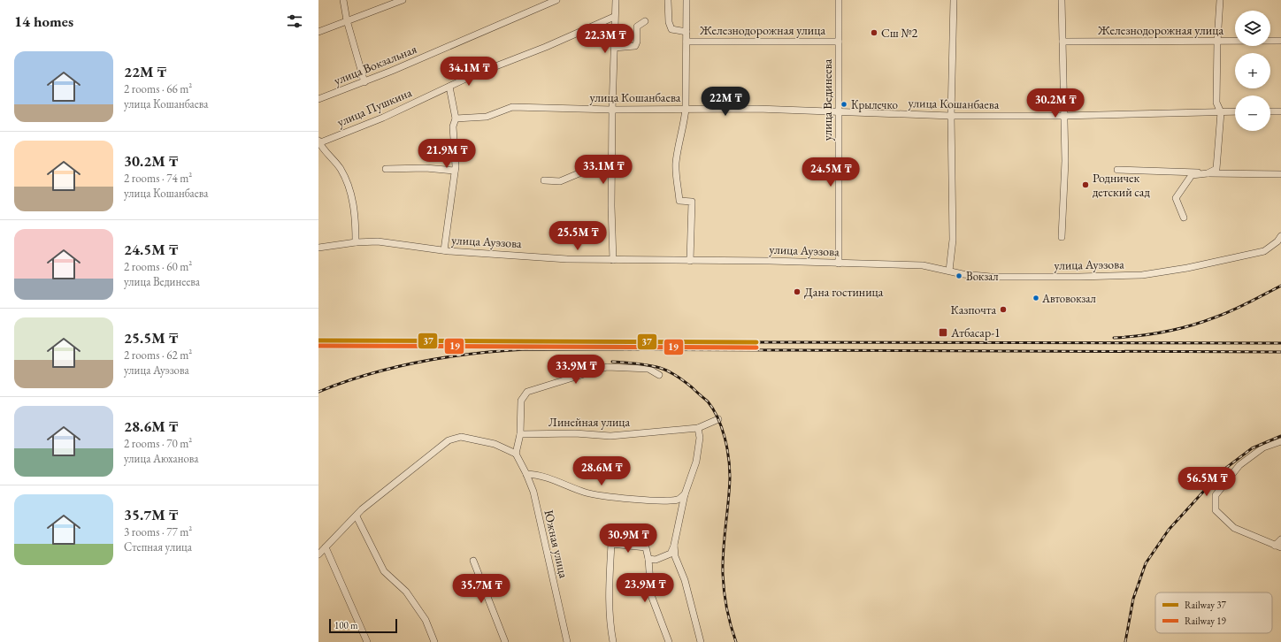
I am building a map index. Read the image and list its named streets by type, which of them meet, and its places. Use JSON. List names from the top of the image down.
{
  "streets": {
    "street": [
      "Железнодорожная улица",
      "улица Вокзальная",
      "улица Кошанбаева",
      "улица Вединеева",
      "улица Пушкина",
      "улица Ауэзова",
      "Линейная улица",
      "Южная улица"
    ]
  },
  "crossings": [
    ["Железнодорожная улица", "улица Вединеева"],
    ["улица Кошанбаева", "улица Вединеева"],
    ["улица Вединеева", "улица Ауэзова"]
  ],
  "places": {
    "other": [
      "Сш №2",
      "Крылечко",
      "Родничек детский сад",
      "Вокзал",
      "Дана гостиница",
      "Автовокзал",
      "Казпочта"
    ],
    "transit": ["Атбасар-1"]
  },
  "lines": ["rail line 37", "rail line 19"],
  "legend": ["Railway 37", "Railway 19"],
  "scale_bar": "100 m",
  "page": {
    "heading": "14 homes",
    "map_buttons": ["+", "−"],
    "price": [
      "22.3M ₸",
      "34.1M ₸",
      "22M ₸",
      "30.2M ₸",
      "21.9M ₸",
      "33.1M ₸",
      "24.5M ₸",
      "25.5M ₸",
      "33.9M ₸",
      "28.6M ₸",
      "56.5M ₸",
      "30.9M ₸",
      "23.9M ₸",
      "35.7M ₸"
    ],
    "list": [
      {
        "name": "22M ₸",
        "note": "2 rooms · 66 m² · улица Кошанбаева"
      },
      {
        "name": "30.2M ₸",
        "note": "2 rooms · 74 m² · улица Кошанбаева"
      },
      {
        "name": "24.5M ₸",
        "note": "2 rooms · 60 m² · улица Вединеева"
      },
      {
        "name": "25.5M ₸",
        "note": "2 rooms · 62 m² · улица Ауэзова"
      },
      {
        "name": "28.6M ₸",
        "note": "2 rooms · 70 m² · улица Аюханова"
      },
      {
        "name": "35.7M ₸",
        "note": "3 rooms · 77 m² · Степная улица"
      }
    ],
    "scale": "100 m"
  }
}
